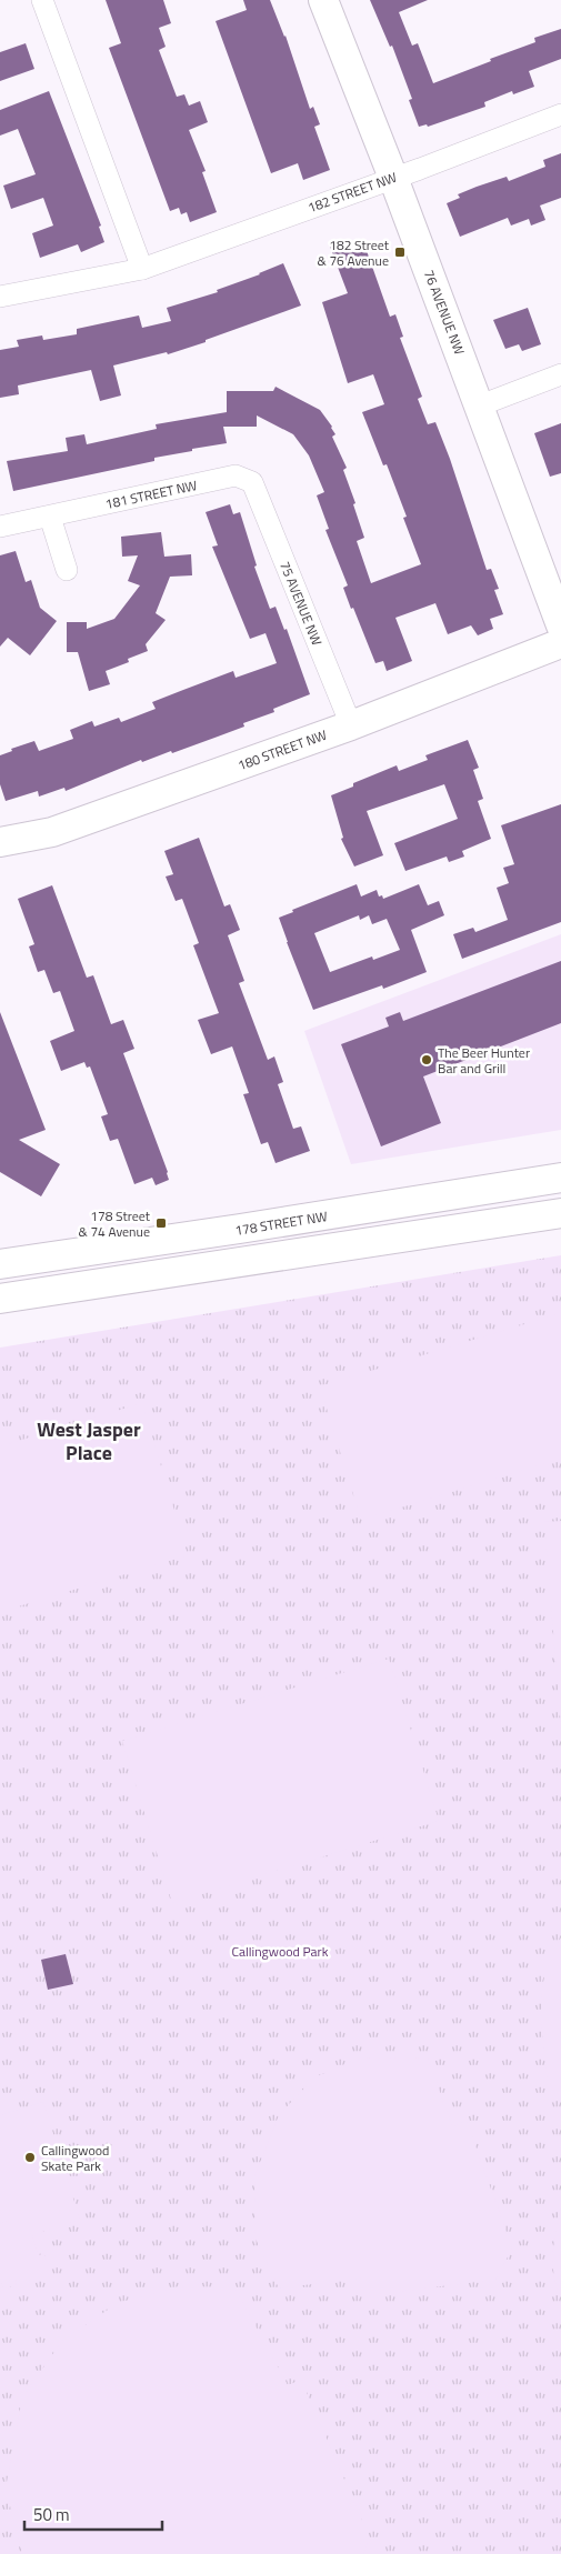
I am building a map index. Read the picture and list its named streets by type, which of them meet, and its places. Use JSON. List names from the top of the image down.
{
  "streets": {
    "street": [
      "182 STREET NW",
      "76 AVENUE NW",
      "181 STREET NW",
      "75 AVENUE NW",
      "180 STREET NW",
      "178 STREET NW"
    ]
  },
  "crossings": [
    ["182 STREET NW", "76 AVENUE NW"],
    ["181 STREET NW", "75 AVENUE NW"],
    ["75 AVENUE NW", "180 STREET NW"]
  ],
  "districts": ["West Jasper Place"],
  "parks": ["Callingwood Park"],
  "places": {
    "transit": ["182 Street & 76 Avenue", "178 Street & 74 Avenue"],
    "other": ["The Beer Hunter Bar and Grill", "Callingwood Skate Park"]
  },
  "scale_bar": "50 m"
}
